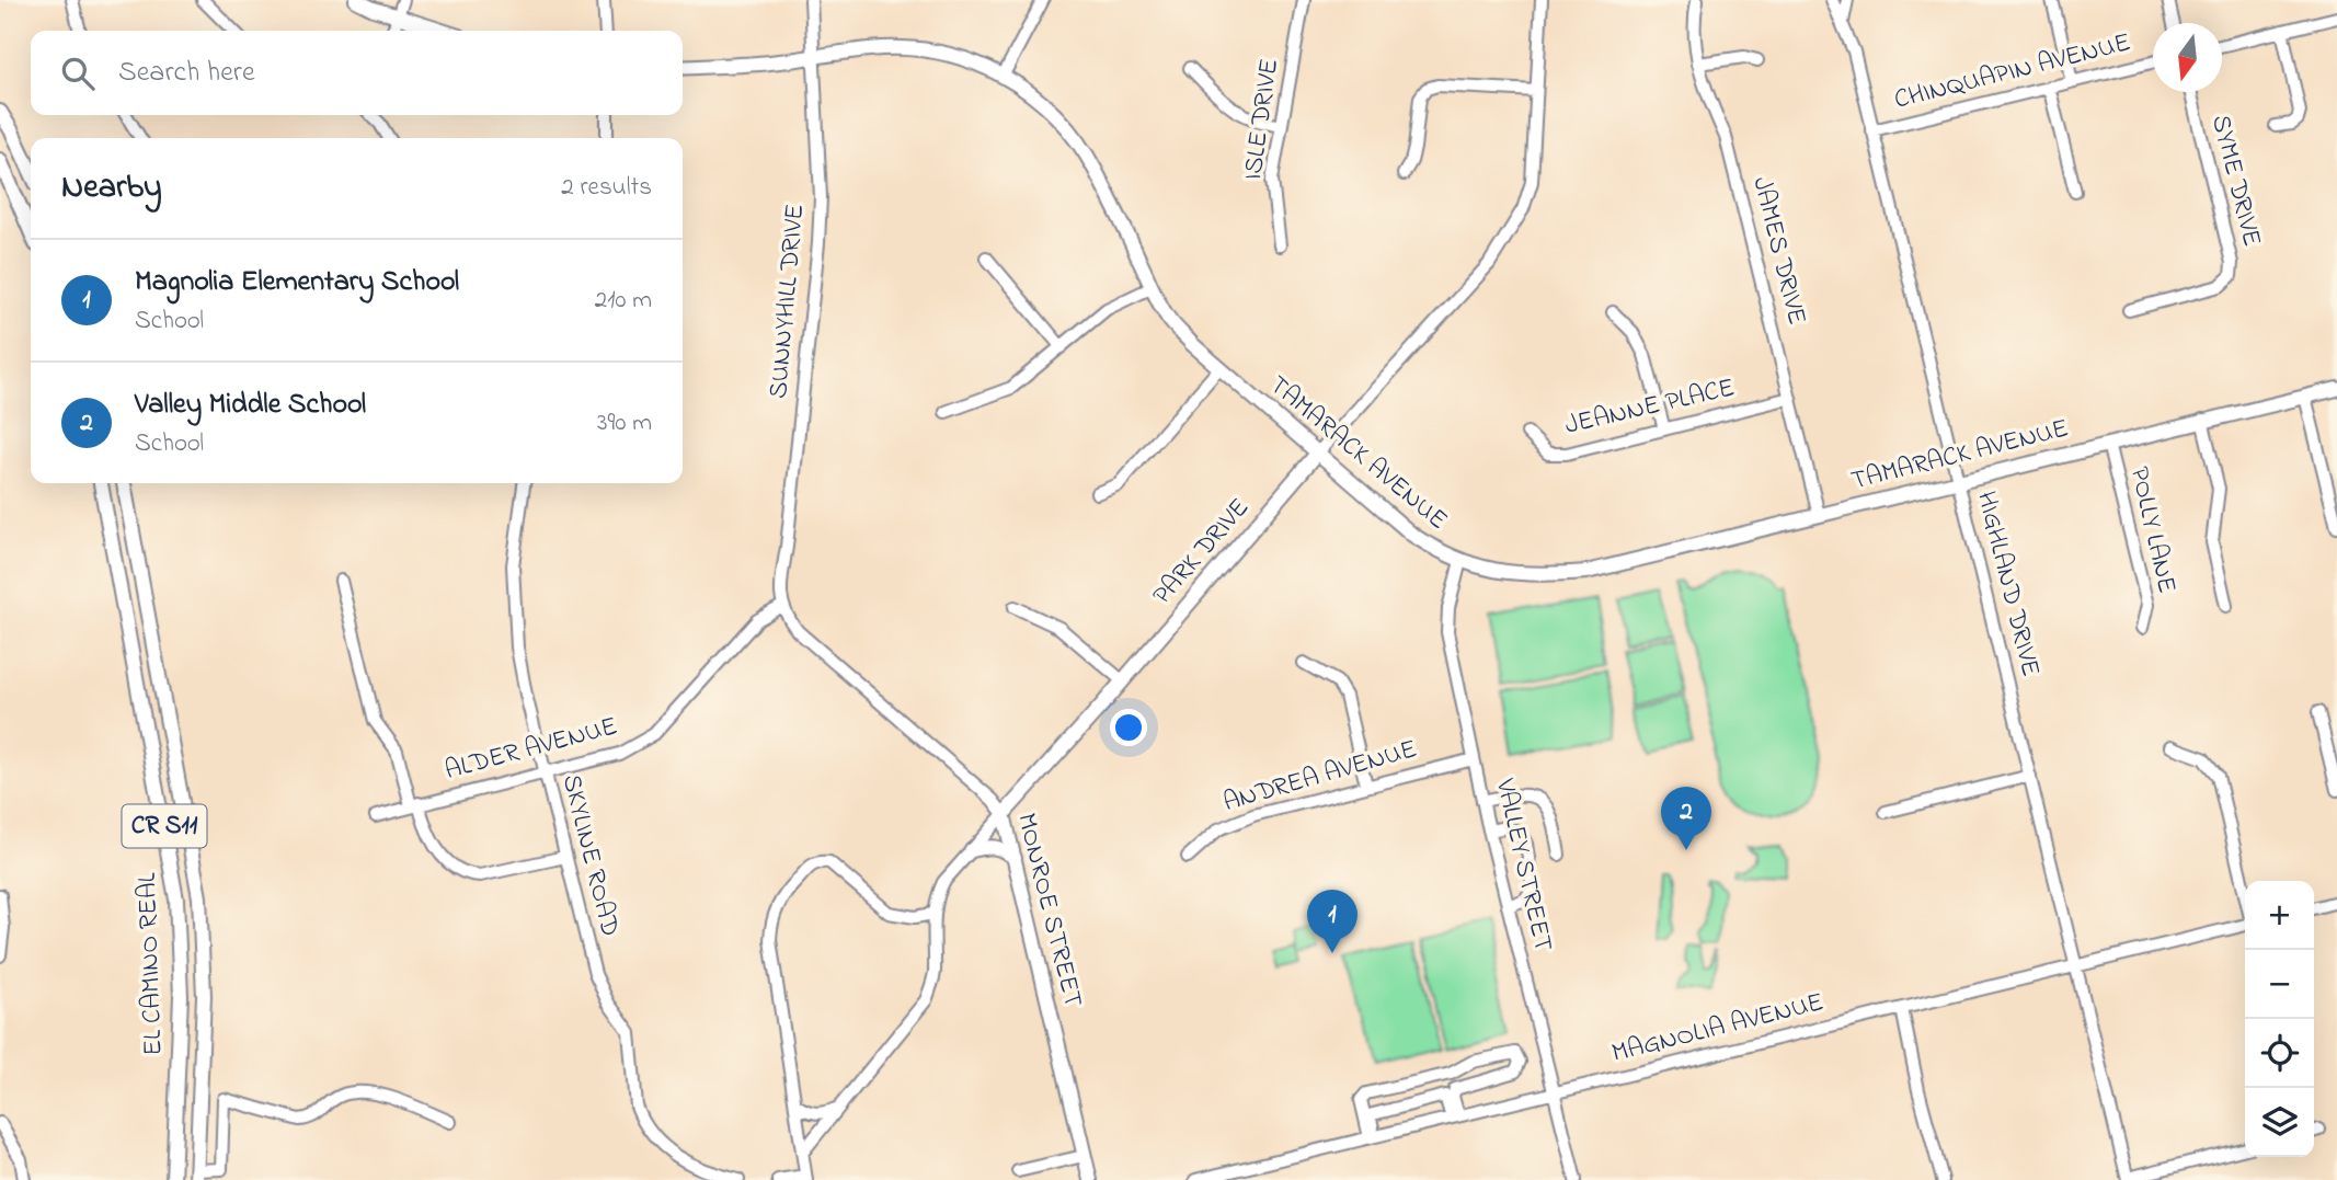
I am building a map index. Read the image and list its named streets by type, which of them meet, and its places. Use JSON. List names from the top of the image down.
{
  "streets": {
    "main road": [
      "TAMARACK AVENUE",
      "PARK DRIVE",
      "CR S11",
      "MONROE STREET",
      "EL CAMINO REAL"
    ],
    "street": [
      "CHINQUAPIN AVENUE",
      "ISLE DRIVE",
      "SYME DRIVE",
      "JAMES DRIVE",
      "SUNNYHILL DRIVE",
      "JEANNE PLACE",
      "POLLY LANE",
      "HIGHLAND DRIVE",
      "ALDER AVENUE",
      "ANDREA AVENUE",
      "SKYLINE ROAD",
      "VALLEY STREET",
      "MAGNOLIA AVENUE"
    ]
  },
  "crossings": [
    ["CHINQUAPIN AVENUE", "HIGHLAND DRIVE"],
    ["JAMES DRIVE", "JEANNE PLACE"],
    ["JAMES DRIVE", "TAMARACK AVENUE"],
    ["SUNNYHILL DRIVE", "TAMARACK AVENUE"],
    ["SUNNYHILL DRIVE", "ALDER AVENUE"],
    ["SUNNYHILL DRIVE", "MONROE STREET"],
    ["TAMARACK AVENUE", "POLLY LANE"],
    ["TAMARACK AVENUE", "PARK DRIVE"],
    ["TAMARACK AVENUE", "HIGHLAND DRIVE"],
    ["TAMARACK AVENUE", "VALLEY STREET"],
    ["PARK DRIVE", "MONROE STREET"],
    ["HIGHLAND DRIVE", "MAGNOLIA AVENUE"],
    ["ALDER AVENUE", "SKYLINE ROAD"],
    ["ALDER AVENUE", "MONROE STREET"],
    ["ANDREA AVENUE", "VALLEY STREET"],
    ["VALLEY STREET", "MAGNOLIA AVENUE"]
  ],
  "north": "bottom",
  "page": {
    "search": "Search here",
    "heading": ["Nearby", "2 results"],
    "list": [
      {
        "mark": "1",
        "name": "Magnolia Elementary School",
        "note": "School",
        "value": "210 m"
      },
      {
        "mark": "2",
        "name": "Valley Middle School",
        "note": "School",
        "value": "390 m"
      }
    ],
    "pins": ["2", "1"],
    "map_buttons": ["+", "−"]
  }
}
